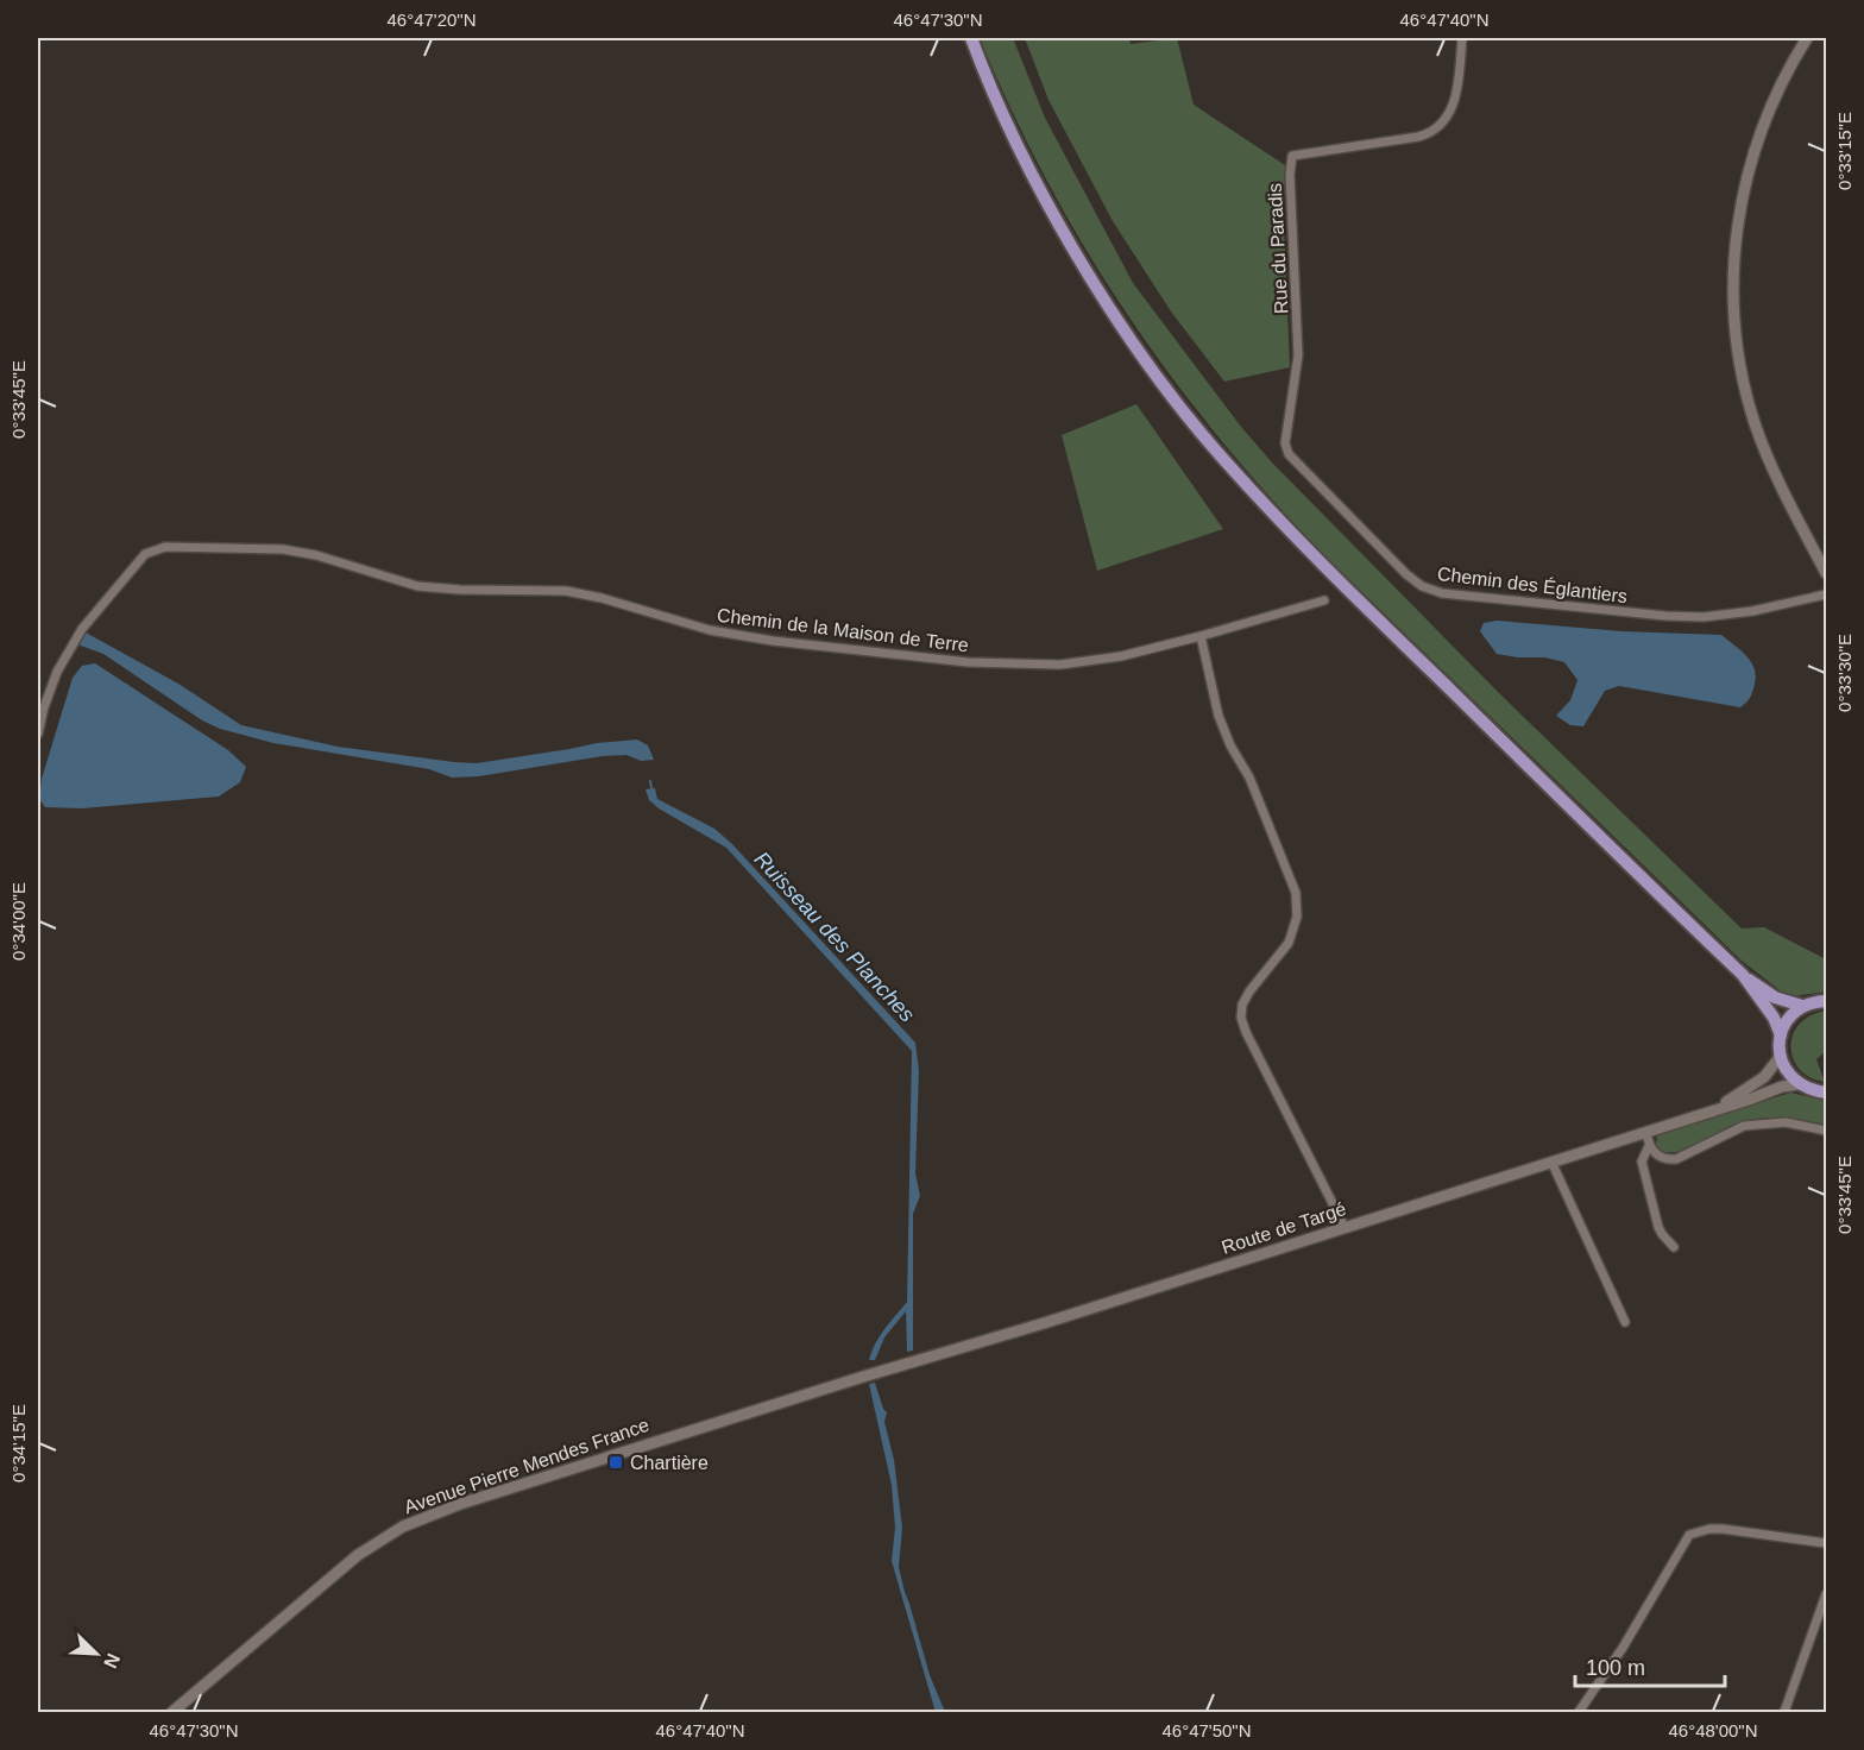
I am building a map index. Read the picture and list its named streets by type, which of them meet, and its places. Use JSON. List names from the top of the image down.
{
  "streets": {
    "street": [
      "Rue du Paradis",
      "Chemin des Églantiers",
      "Chemin de la Maison de Terre",
      "Route de Targé",
      "Avenue Pierre Mendes France"
    ]
  },
  "crossings": [
    ["Rue du Paradis", "Chemin des Églantiers"],
    ["Route de Targé", "Avenue Pierre Mendes France"]
  ],
  "water": ["Ruisseau des Planches"],
  "places": {
    "transit": ["Chartière"]
  },
  "scale_bar": "100 m",
  "north": "bottom right",
  "coordinates": [
    "46°47'20\"N",
    "46°47'30\"N",
    "46°47'40\"N",
    "0°33'15\"E",
    "0°33'45\"E",
    "0°33'30\"E",
    "0°34'00\"E",
    "0°34'15\"E",
    "46°47'50\"N",
    "46°48'00\"N"
  ]
}
